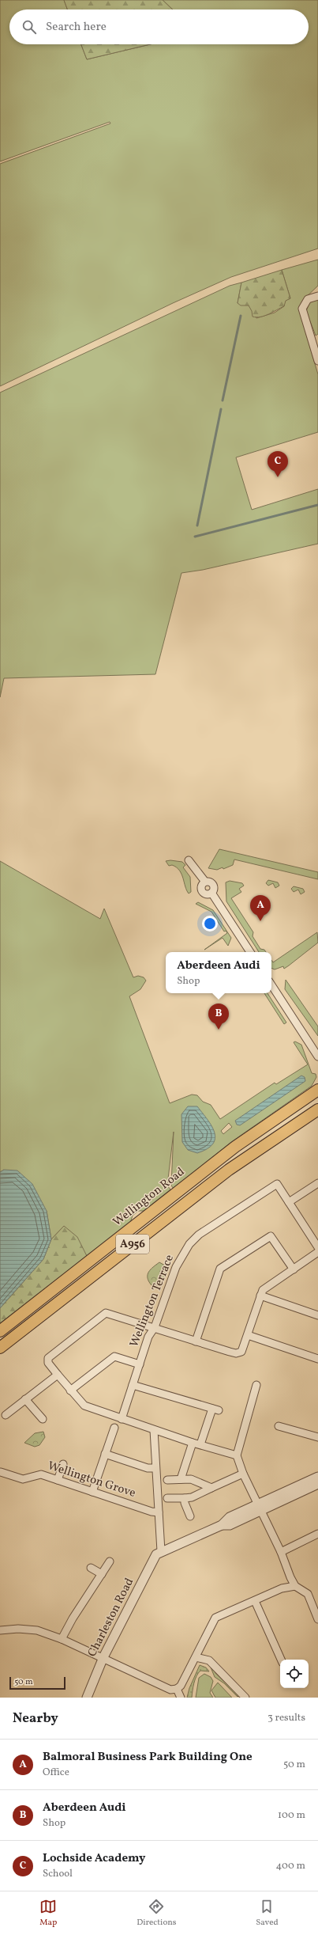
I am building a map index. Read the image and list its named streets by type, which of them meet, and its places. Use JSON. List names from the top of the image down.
{
  "streets": {
    "main road": ["Wellington Road", "A956"],
    "street": ["Wellington Terrace", "Wellington Grove", "Charleston Road"]
  },
  "scale_bar": "50 m",
  "page": {
    "search": "Search here",
    "pins": ["C", "A", "B"],
    "popup": ["Aberdeen Audi", "Shop"],
    "scale": "50 m",
    "heading": ["Nearby", "3 results"],
    "list": [
      {
        "mark": "A",
        "name": "Balmoral Business Park Building One",
        "note": "Office",
        "value": "50 m"
      },
      {
        "mark": "B",
        "name": "Aberdeen Audi",
        "note": "Shop",
        "value": "100 m"
      },
      {
        "mark": "C",
        "name": "Lochside Academy",
        "note": "School",
        "value": "400 m"
      }
    ],
    "nav": ["Map", "Directions", "Saved"]
  }
}
